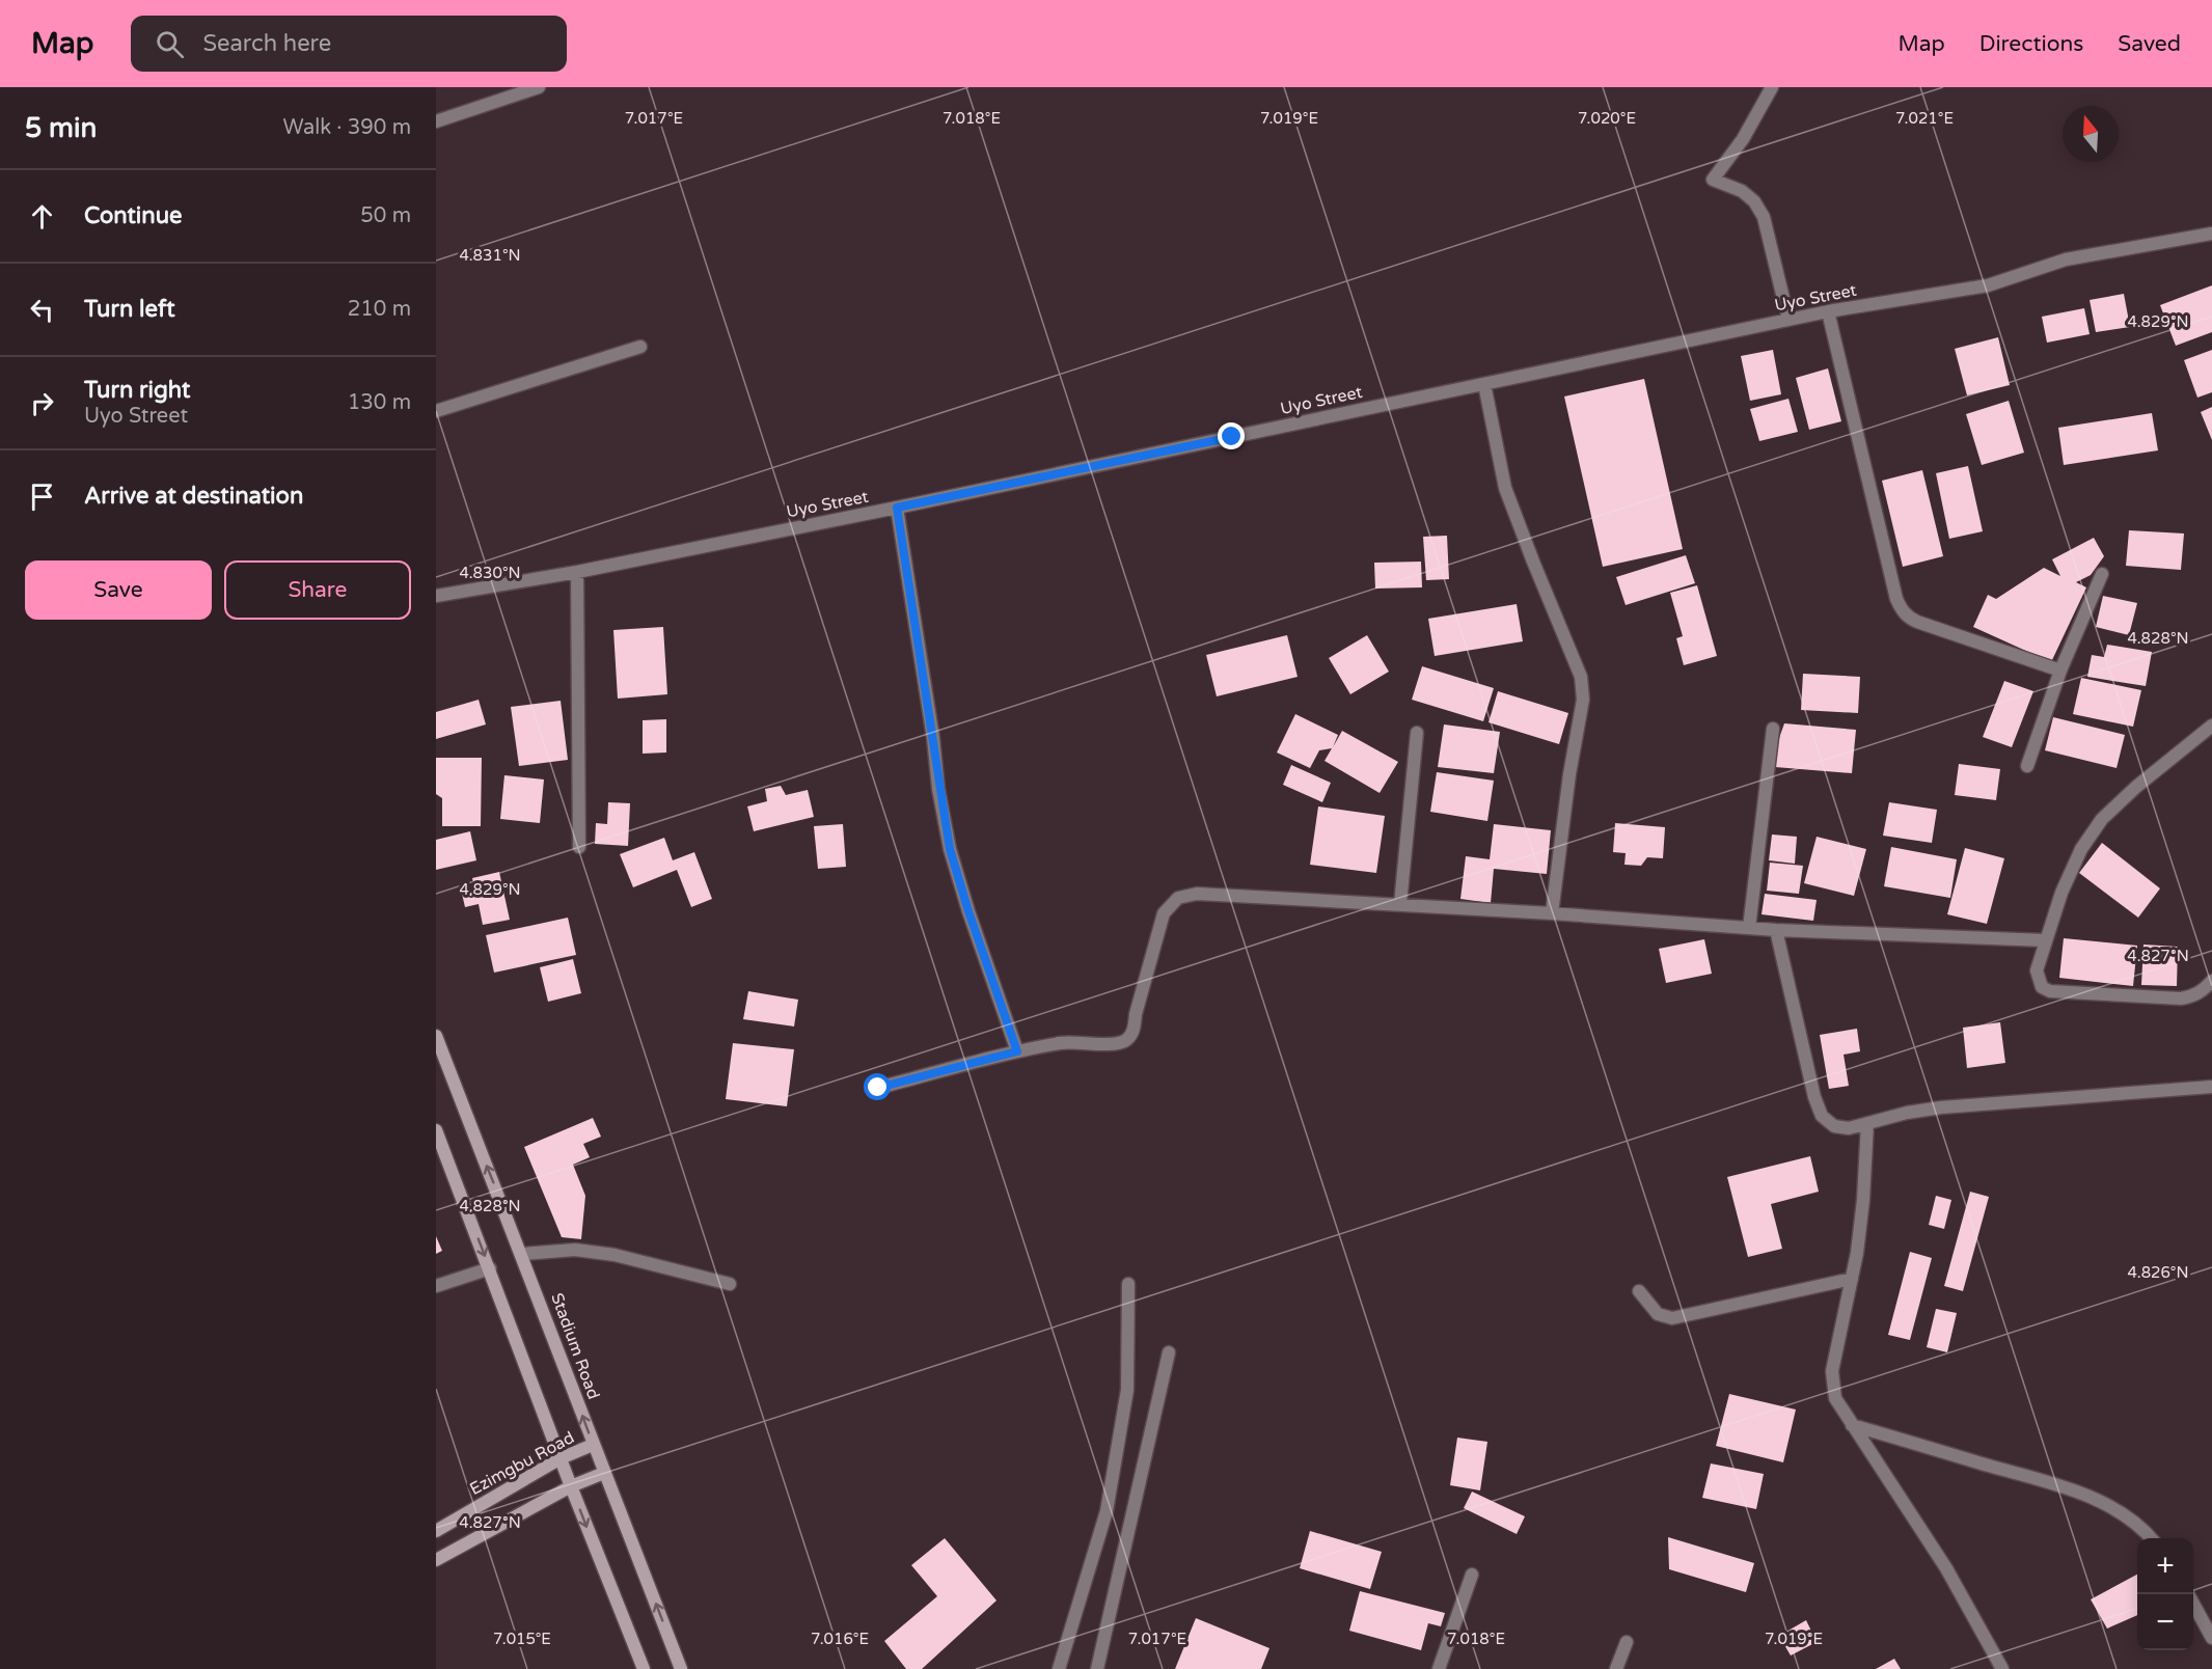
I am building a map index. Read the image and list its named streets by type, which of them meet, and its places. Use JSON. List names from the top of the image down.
{
  "streets": {
    "main road": ["Stadium Road", "Ezimgbu Road"],
    "street": ["Uyo Street"]
  },
  "crossings": [
    ["Stadium Road", "Ezimgbu Road"]
  ],
  "north": "top",
  "page": {
    "header": "Map",
    "search": "Search here",
    "nav": ["Map", "Directions", "Saved"],
    "heading": ["5 min", "Walk · 390 m"],
    "list": [
      ["Continue", "50 m"],
      ["Turn left", "210 m"],
      ["Turn right", "Uyo Street", "130 m"],
      "Arrive at destination"
    ],
    "buttons": ["Save", "Share"],
    "map_buttons": ["+", "−"]
  },
  "coordinates": [
    "7.017°E",
    "7.018°E",
    "7.019°E",
    "7.020°E",
    "7.021°E",
    "4.831°N",
    "4.829°N",
    "4.830°N",
    "4.828°N",
    "4.827°N",
    "4.826°N",
    "7.015°E",
    "7.016°E"
  ]
}
